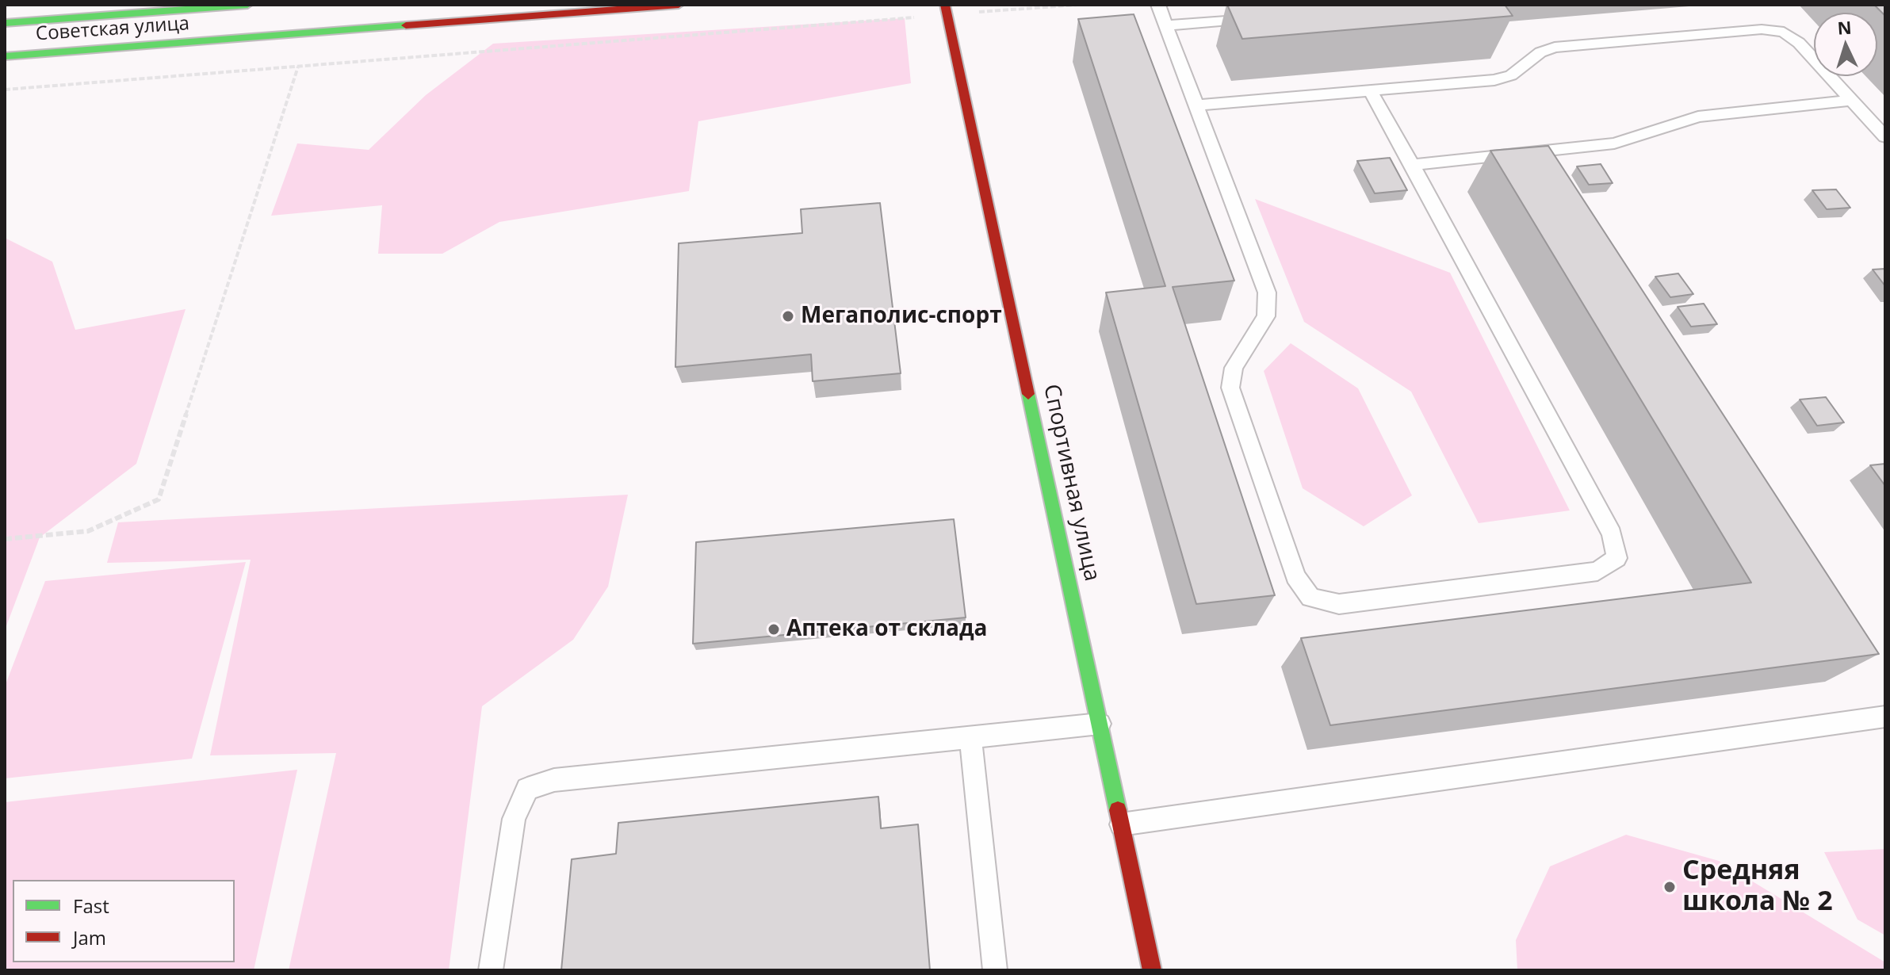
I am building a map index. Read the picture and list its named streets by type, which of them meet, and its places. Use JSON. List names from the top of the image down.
{
  "streets": {
    "street": ["Советская улица", "Спортивная улица"]
  },
  "places": ["Мегаполис-спорт", "Аптека от склада", "Средняя школа № 2"],
  "legend": ["Fast", "Jam"],
  "north": "top"
}
